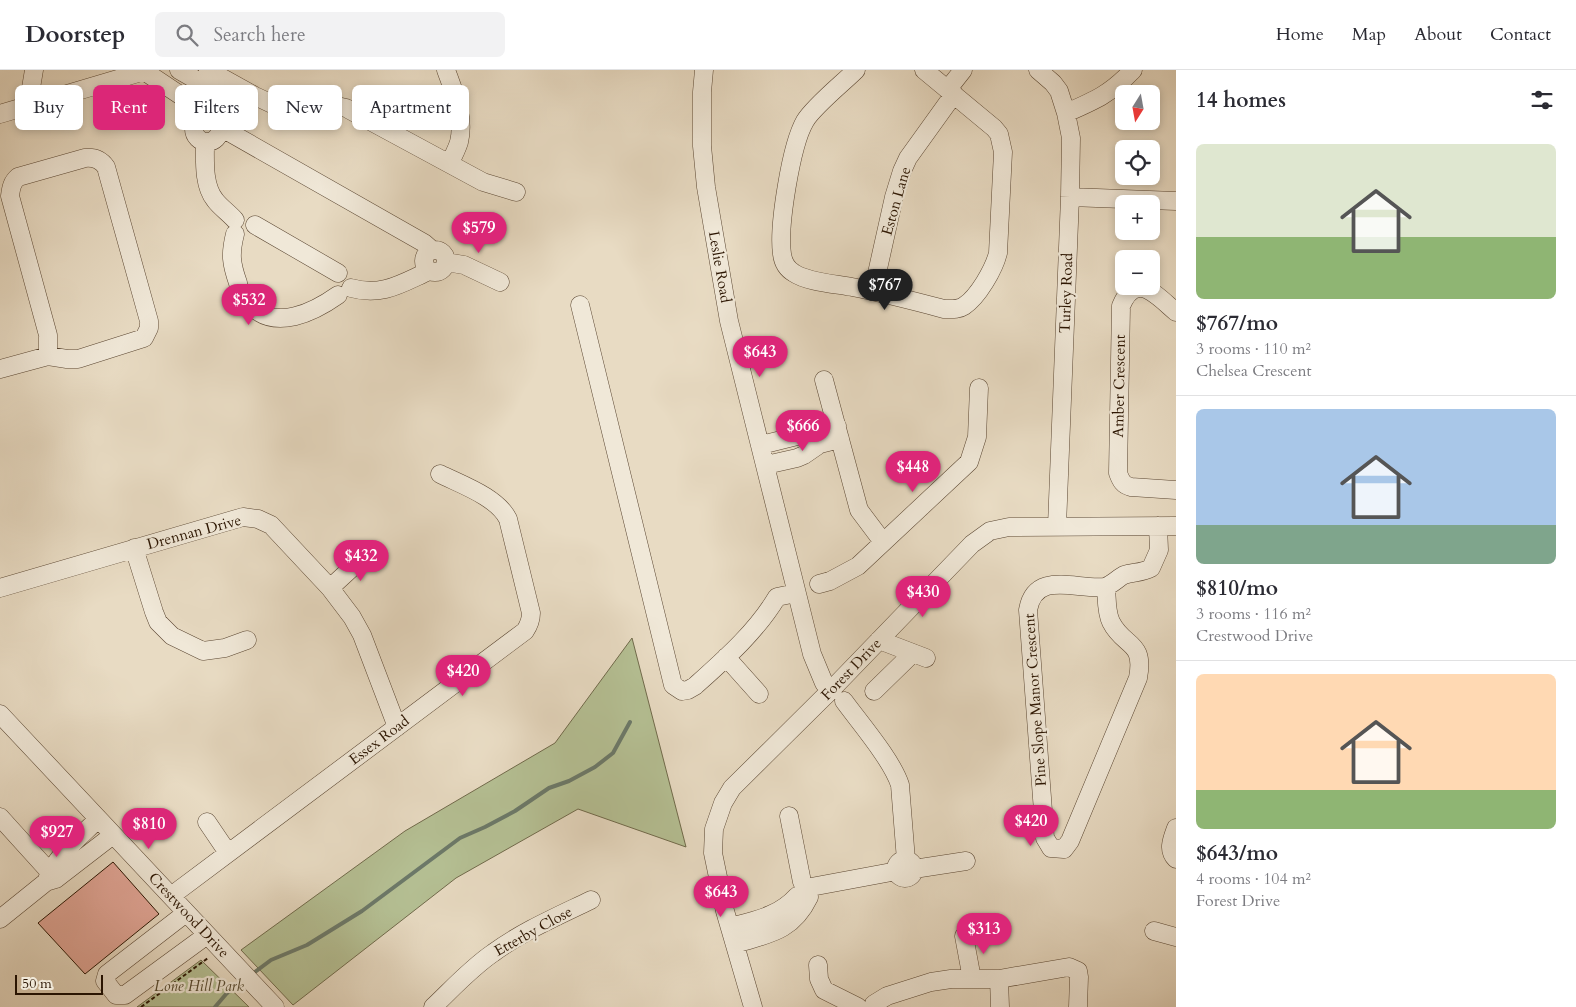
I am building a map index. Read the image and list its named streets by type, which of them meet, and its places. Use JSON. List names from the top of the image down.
{
  "streets": {
    "street": [
      "Eston Lane",
      "Leslie Road",
      "Turley Road",
      "Amber Crescent",
      "Drennan Drive",
      "Forest Drive",
      "Pine Slope Manor Crescent",
      "Essex Road",
      "Crestwood Drive",
      "Etterby Close"
    ]
  },
  "crossings": [
    ["Leslie Road", "Forest Drive"],
    ["Turley Road", "Forest Drive"],
    ["Drennan Drive", "Essex Road"],
    ["Essex Road", "Crestwood Drive"]
  ],
  "parks": ["Lone Hill Park"],
  "scale_bar": "50 m",
  "north": "bottom",
  "page": {
    "header": "Doorstep",
    "search": "Search here",
    "nav": [
      "Home",
      "Map",
      "About",
      "Contact"
    ],
    "heading": "14 homes",
    "map_buttons": ["+", "−"],
    "chip": [
      "Buy",
      "Rent",
      "Filters",
      "New",
      "Apartment"
    ],
    "list": [
      {
        "name": "$767/mo",
        "note": "3 rooms · 110 m² · Chelsea Crescent"
      },
      {
        "name": "$810/mo",
        "note": "3 rooms · 116 m² · Crestwood Drive"
      },
      {
        "name": "$643/mo",
        "note": "4 rooms · 104 m² · Forest Drive"
      }
    ],
    "price": [
      "$579",
      "$767",
      "$532",
      "$643",
      "$666",
      "$448",
      "$432",
      "$430",
      "$420",
      "$420",
      "$810",
      "$927",
      "$643",
      "$313"
    ],
    "scale": "50 m"
  }
}
